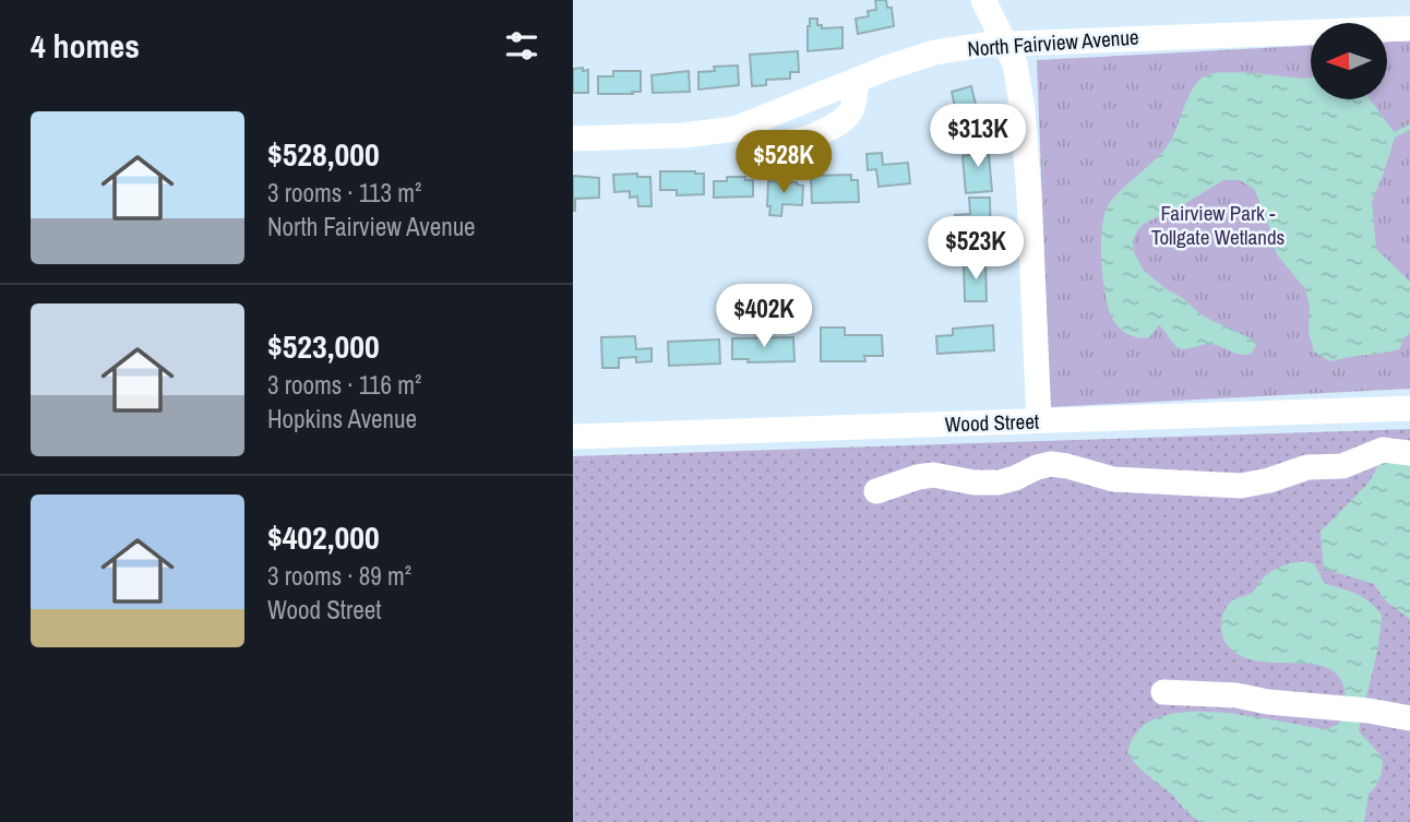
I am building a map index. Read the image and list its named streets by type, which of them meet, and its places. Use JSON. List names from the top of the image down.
{
  "streets": {
    "street": ["North Fairview Avenue", "Wood Street"]
  },
  "parks": ["Fairview Park - Tollgate Wetlands"],
  "north": "left",
  "page": {
    "heading": "4 homes",
    "list": [
      {
        "name": "$528,000",
        "note": "3 rooms · 113 m² · North Fairview Avenue"
      },
      {
        "name": "$523,000",
        "note": "3 rooms · 116 m² · Hopkins Avenue"
      },
      {
        "name": "$402,000",
        "note": "3 rooms · 89 m² · Wood Street"
      }
    ],
    "price": [
      "$313K",
      "$528K",
      "$523K",
      "$402K"
    ]
  }
}
